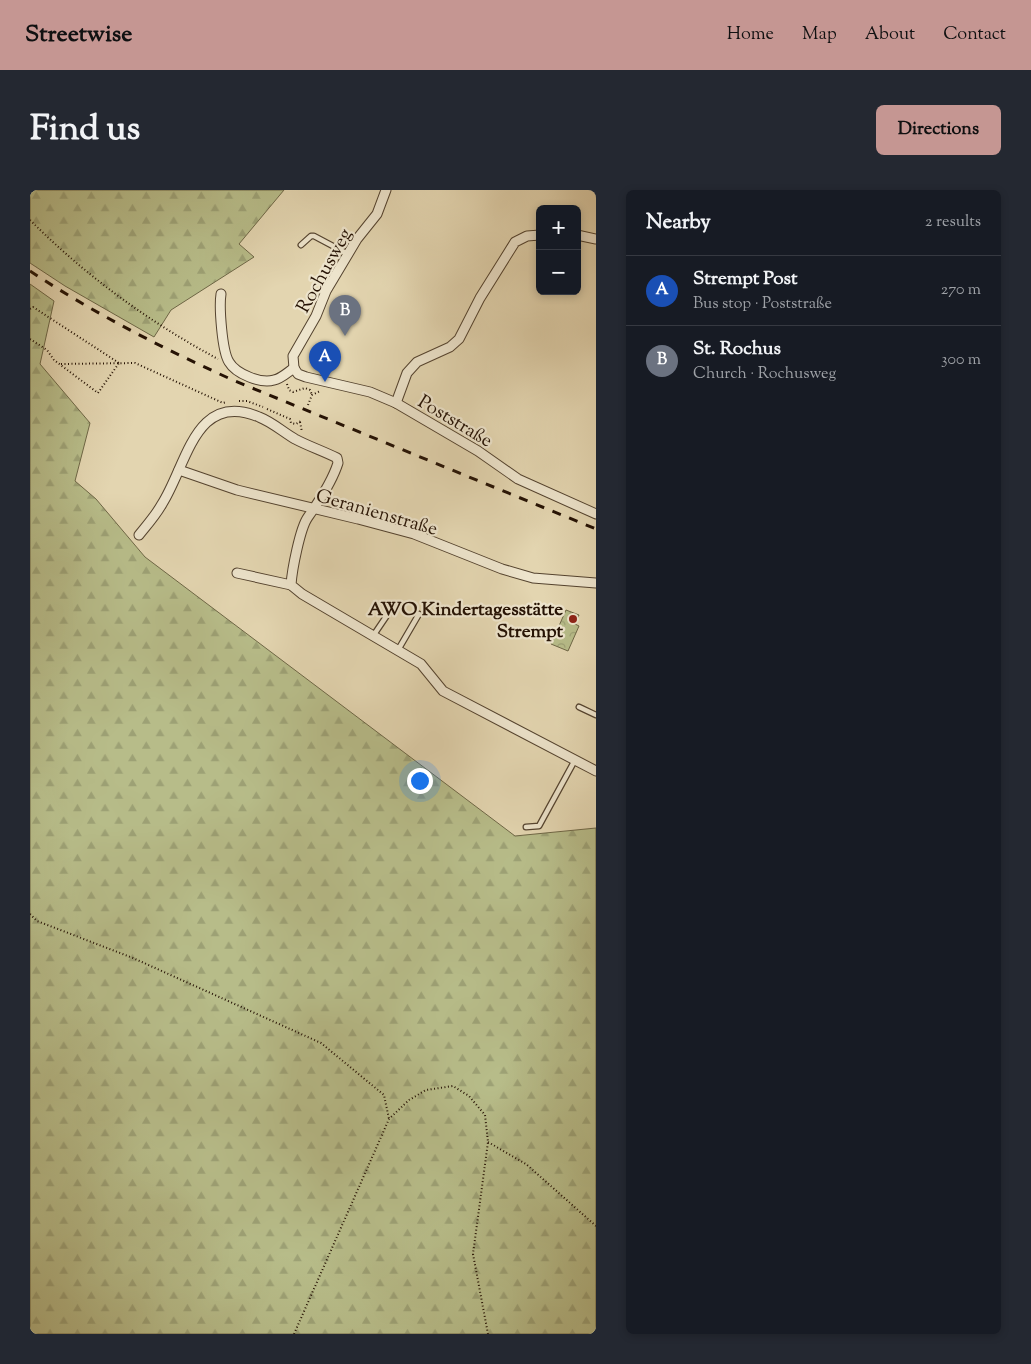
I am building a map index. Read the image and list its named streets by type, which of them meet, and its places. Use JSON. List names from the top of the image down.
{
  "streets": {
    "street": ["Rochusweg", "Poststraße", "Geranienstraße"]
  },
  "crossings": [
    ["Rochusweg", "Poststraße"]
  ],
  "places": ["AWO Kindertagesstätte Strempt"],
  "page": {
    "header": "Streetwise",
    "nav": [
      "Home",
      "Map",
      "About",
      "Contact"
    ],
    "title": "Find us",
    "buttons": "Directions",
    "heading": ["Nearby", "2 results"],
    "map_buttons": ["+", "−"],
    "list": [
      {
        "mark": "A",
        "name": "Strempt Post",
        "note": "Bus stop · Poststraße",
        "value": "270 m"
      },
      {
        "mark": "B",
        "name": "St. Rochus",
        "note": "Church · Rochusweg",
        "value": "300 m"
      }
    ],
    "pins": ["B", "A"]
  }
}
